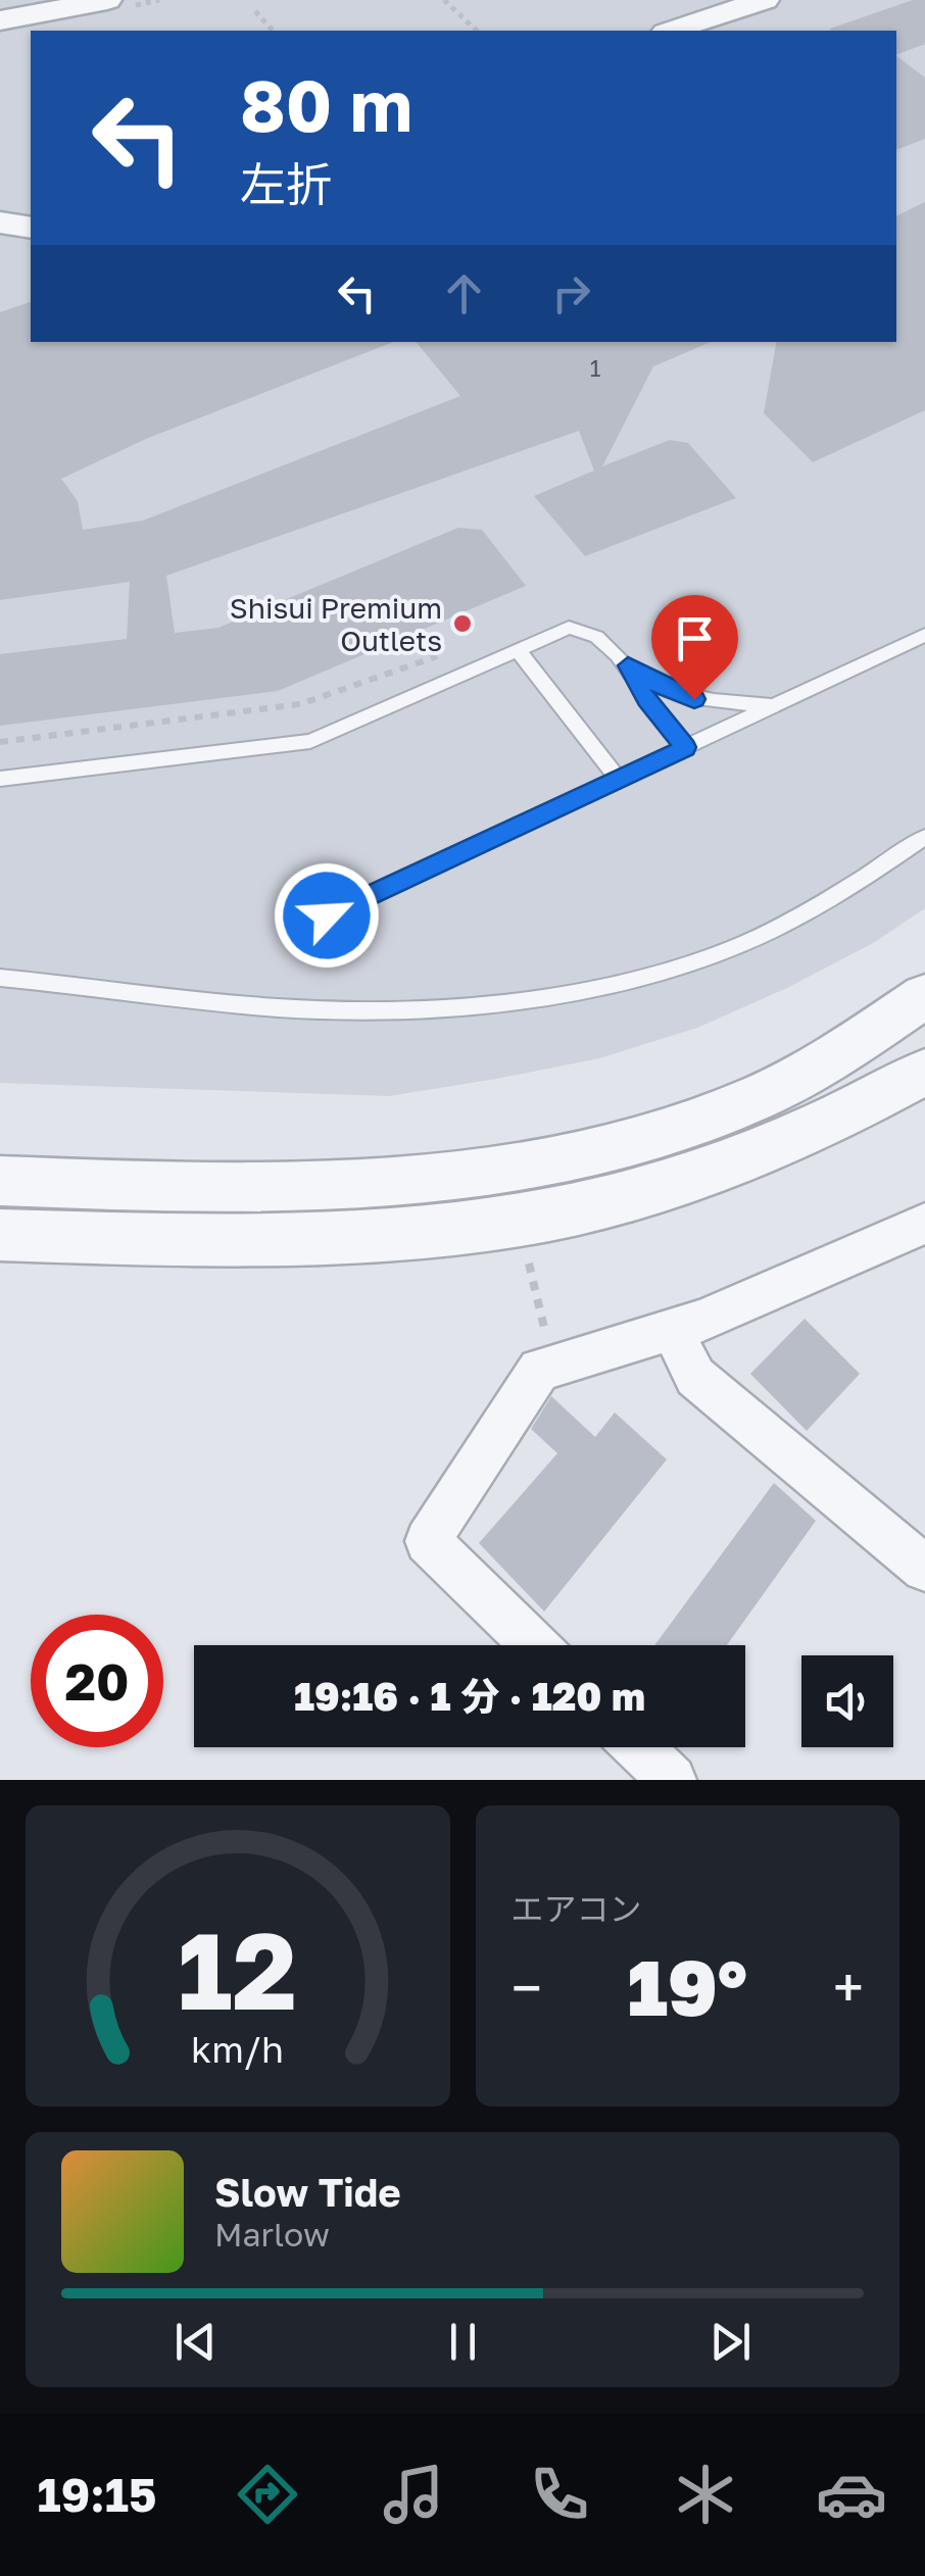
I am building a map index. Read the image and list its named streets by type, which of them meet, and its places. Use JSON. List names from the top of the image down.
{
  "places": ["Shisui Premium Outlets"],
  "house_numbers": ["1"],
  "page": {
    "turn": ["80 m", "左折"],
    "limit": "20",
    "trip": "19:16 · 1 分 · 120 m",
    "tile": "エアコン",
    "heat": ["−", "19°", "+"],
    "song": ["Slow Tide", "Marlow"],
    "tabs": "19:15",
    "gauge": ["12", "km/h"]
  }
}
